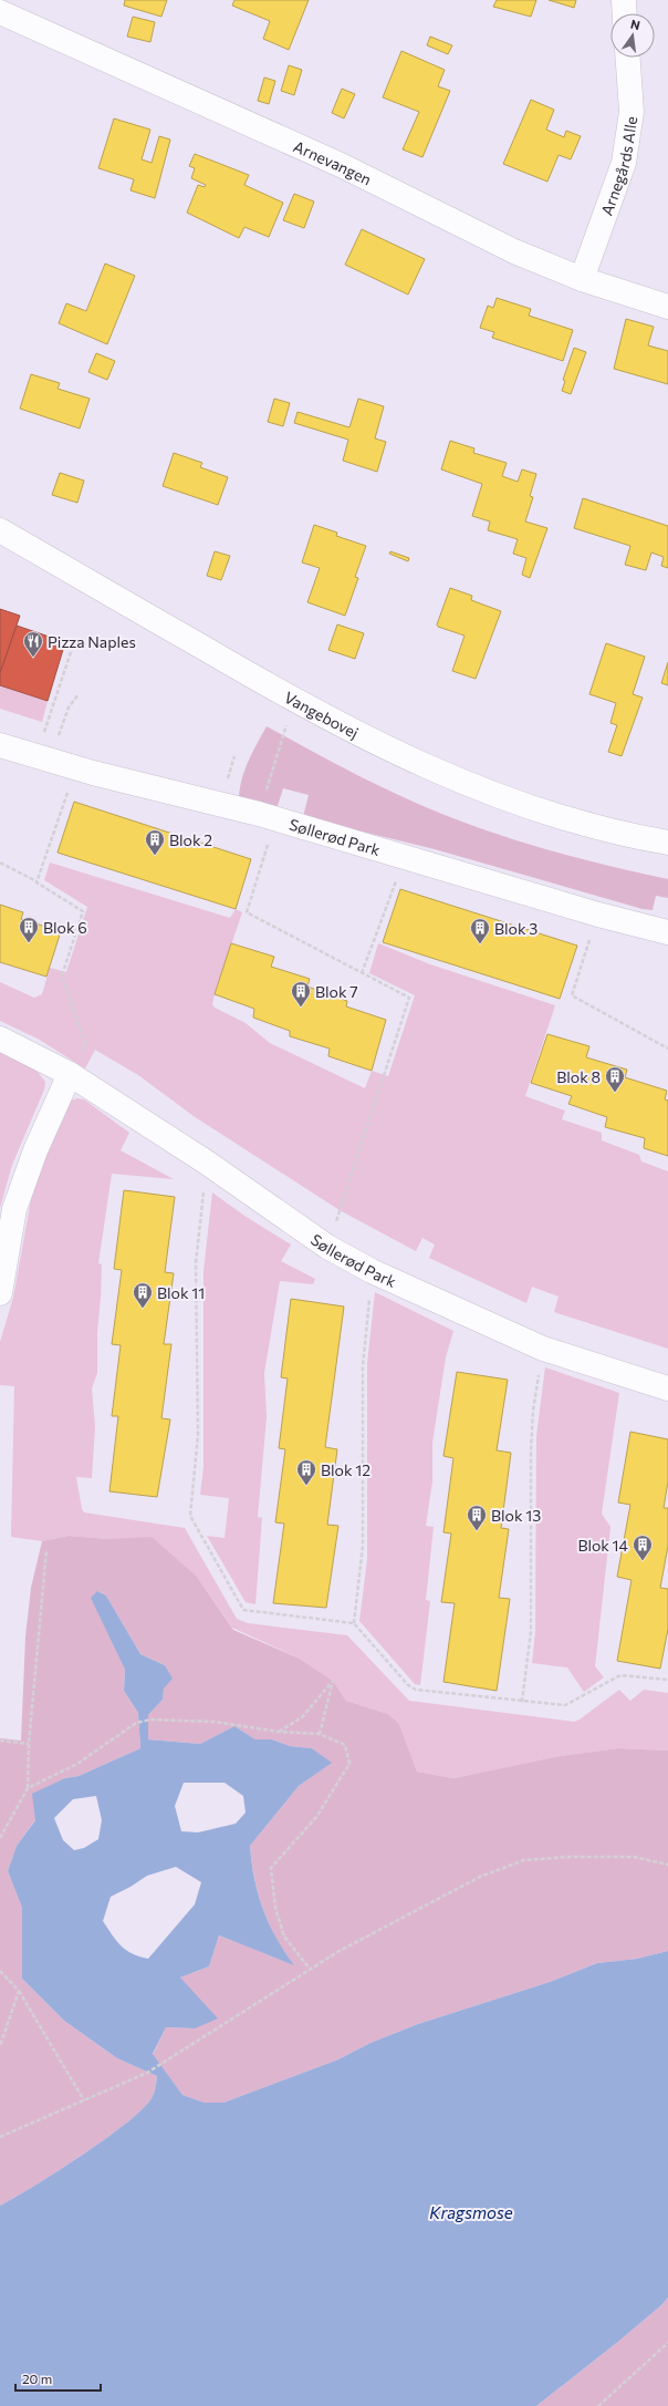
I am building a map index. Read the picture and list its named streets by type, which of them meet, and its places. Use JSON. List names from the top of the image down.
{
  "streets": {
    "street": [
      "Arnevangen",
      "Arnegårds Alle",
      "Vangebovej",
      "Søllerød Park"
    ]
  },
  "crossings": [
    ["Arnevangen", "Arnegårds Alle"]
  ],
  "water": ["Kragsmose"],
  "places": {
    "restaurant": ["Pizza Naples"],
    "building": [
      "Blok 2",
      "Blok 6",
      "Blok 3",
      "Blok 7",
      "Blok 8",
      "Blok 11",
      "Blok 12",
      "Blok 13",
      "Blok 14"
    ]
  },
  "scale_bar": "20 m",
  "north": "top"
}
